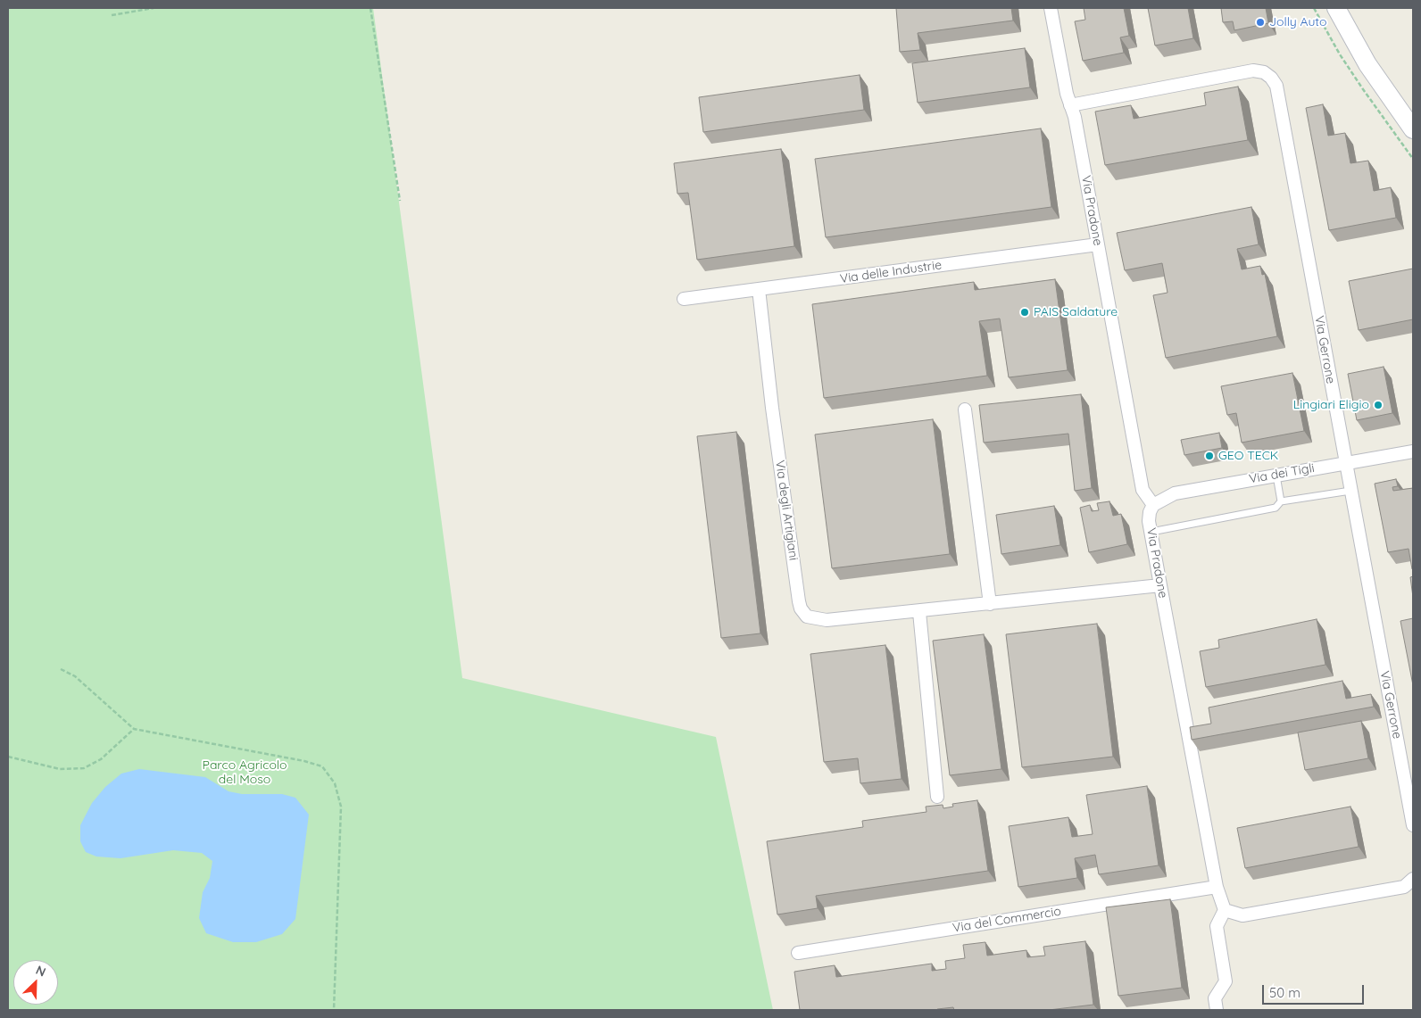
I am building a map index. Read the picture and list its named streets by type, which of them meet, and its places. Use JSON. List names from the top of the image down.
{
  "streets": {
    "street": [
      "Via Pradone",
      "Via delle Industrie",
      "Via Gerrone",
      "Via dei Tigli",
      "Via degli Artigiani",
      "Via del Commercio"
    ]
  },
  "crossings": [
    ["Via Pradone", "Via delle Industrie"],
    ["Via Pradone", "Via Gerrone"],
    ["Via Pradone", "Via dei Tigli"],
    ["Via Pradone", "Via degli Artigiani"],
    ["Via Pradone", "Via del Commercio"],
    ["Via delle Industrie", "Via degli Artigiani"],
    ["Via Gerrone", "Via dei Tigli"]
  ],
  "parks": ["Parco Agricolo del Moso"],
  "places": [
    "Jolly Auto",
    "PAIS Saldature",
    "Lingiari Eligio",
    "GEO TECK"
  ],
  "scale_bar": "50 m",
  "north": "top right"
}
